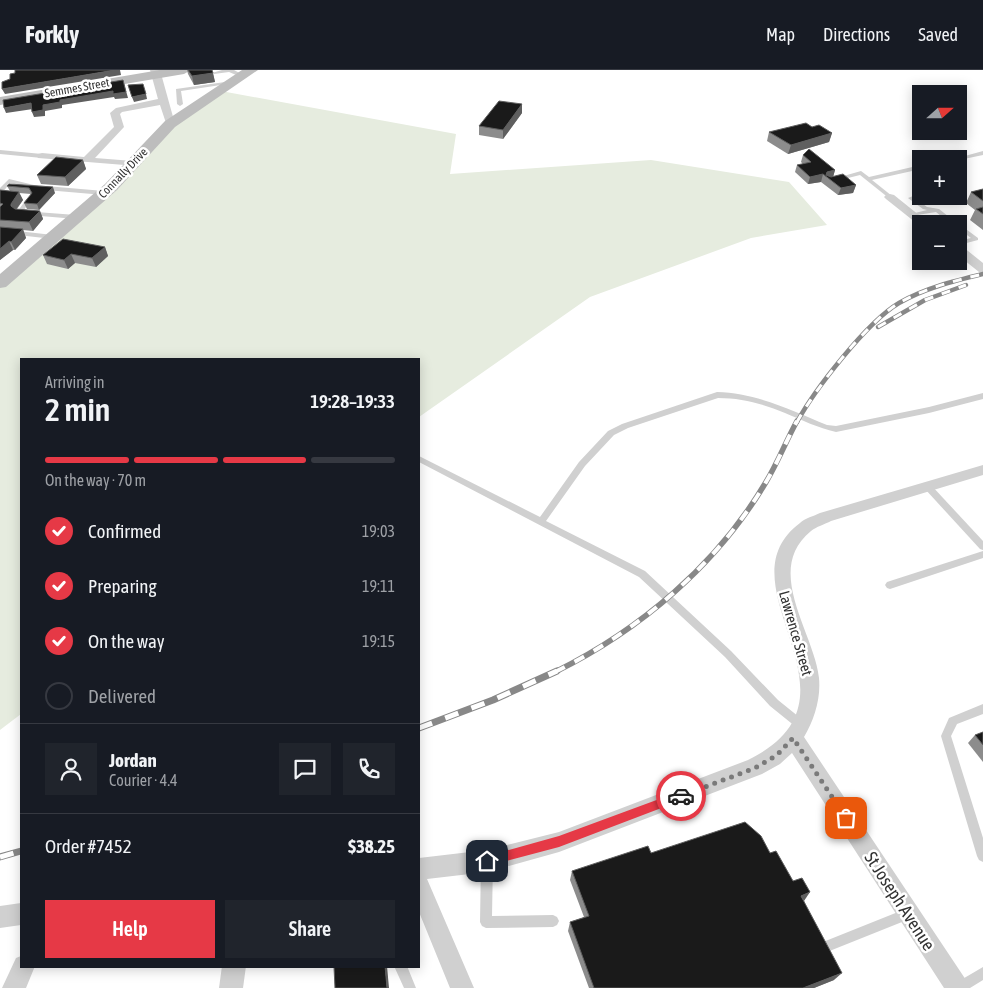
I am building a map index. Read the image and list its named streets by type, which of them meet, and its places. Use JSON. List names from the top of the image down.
{
  "streets": {
    "street": [
      "Semmes Street",
      "Connally Drive",
      "Lawrence Street",
      "St Joseph Avenue"
    ]
  },
  "crossings": [
    ["Lawrence Street", "St Joseph Avenue"]
  ],
  "north": "right",
  "page": {
    "header": "Forkly",
    "nav": ["Map", "Directions", "Saved"],
    "map_buttons": ["+", "−"],
    "heading": ["2 min", "Arriving in", "19:28–19:33"],
    "panel": [
      "Jordan",
      "Courier · 4.4",
      "Order #7452",
      "$38.25"
    ],
    "bar": "On the way · 70 m",
    "list": [
      ["Confirmed", "19:03"],
      ["Preparing", "19:11"],
      ["On the way", "19:15"],
      "Delivered"
    ],
    "buttons": ["Help", "Share"]
  }
}
